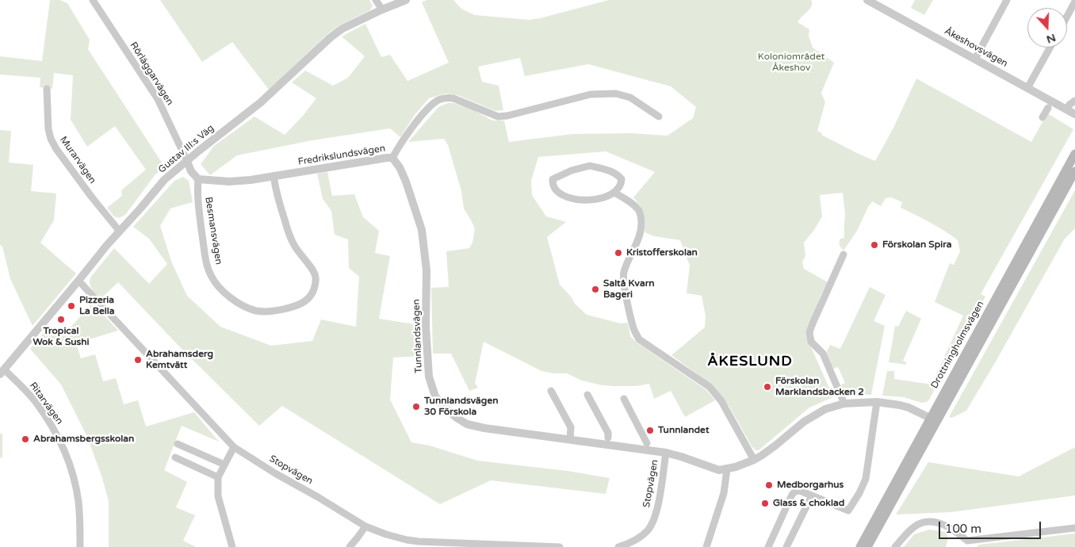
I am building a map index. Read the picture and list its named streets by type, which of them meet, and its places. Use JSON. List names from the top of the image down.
{
  "streets": {
    "main road": ["Drottningholmsvägen"],
    "street": [
      "Åkeshovsvägen",
      "Rörläggarvägen",
      "Gustav III:s Väg",
      "Fredrikslundsvägen",
      "Murarvägen",
      "Besmansvägen",
      "Tunnlandsvägen",
      "Ritarvägen",
      "Stopvägen"
    ]
  },
  "crossings": [
    ["Rörläggarvägen", "Gustav III:s Väg"],
    ["Gustav III:s Väg", "Murarvägen"],
    ["Gustav III:s Väg", "Ritarvägen"],
    ["Gustav III:s Väg", "Stopvägen"],
    ["Fredrikslundsvägen", "Besmansvägen"],
    ["Fredrikslundsvägen", "Tunnlandsvägen"],
    ["Tunnlandsvägen", "Drottningholmsvägen"],
    ["Tunnlandsvägen", "Stopvägen"]
  ],
  "districts": ["ÅKESLUND"],
  "parks": ["Koloniområdet Åkeshov"],
  "places": [
    "Förskolan Spira",
    "Kristofferskolan",
    "Saltå Kvarn Bageri",
    "Pizzeria La Bella",
    "Tropical Wok & Sushi",
    "Abrahamsderg Kemtvätt",
    "Förskolan Marklandsbacken 2",
    "Tunnlandsvägen 30 Förskola",
    "Tunnlandet",
    "Abrahamsbergsskolan",
    "Medborgarhus",
    "Glass & choklad"
  ],
  "scale_bar": "100 m",
  "north": "bottom"
}
